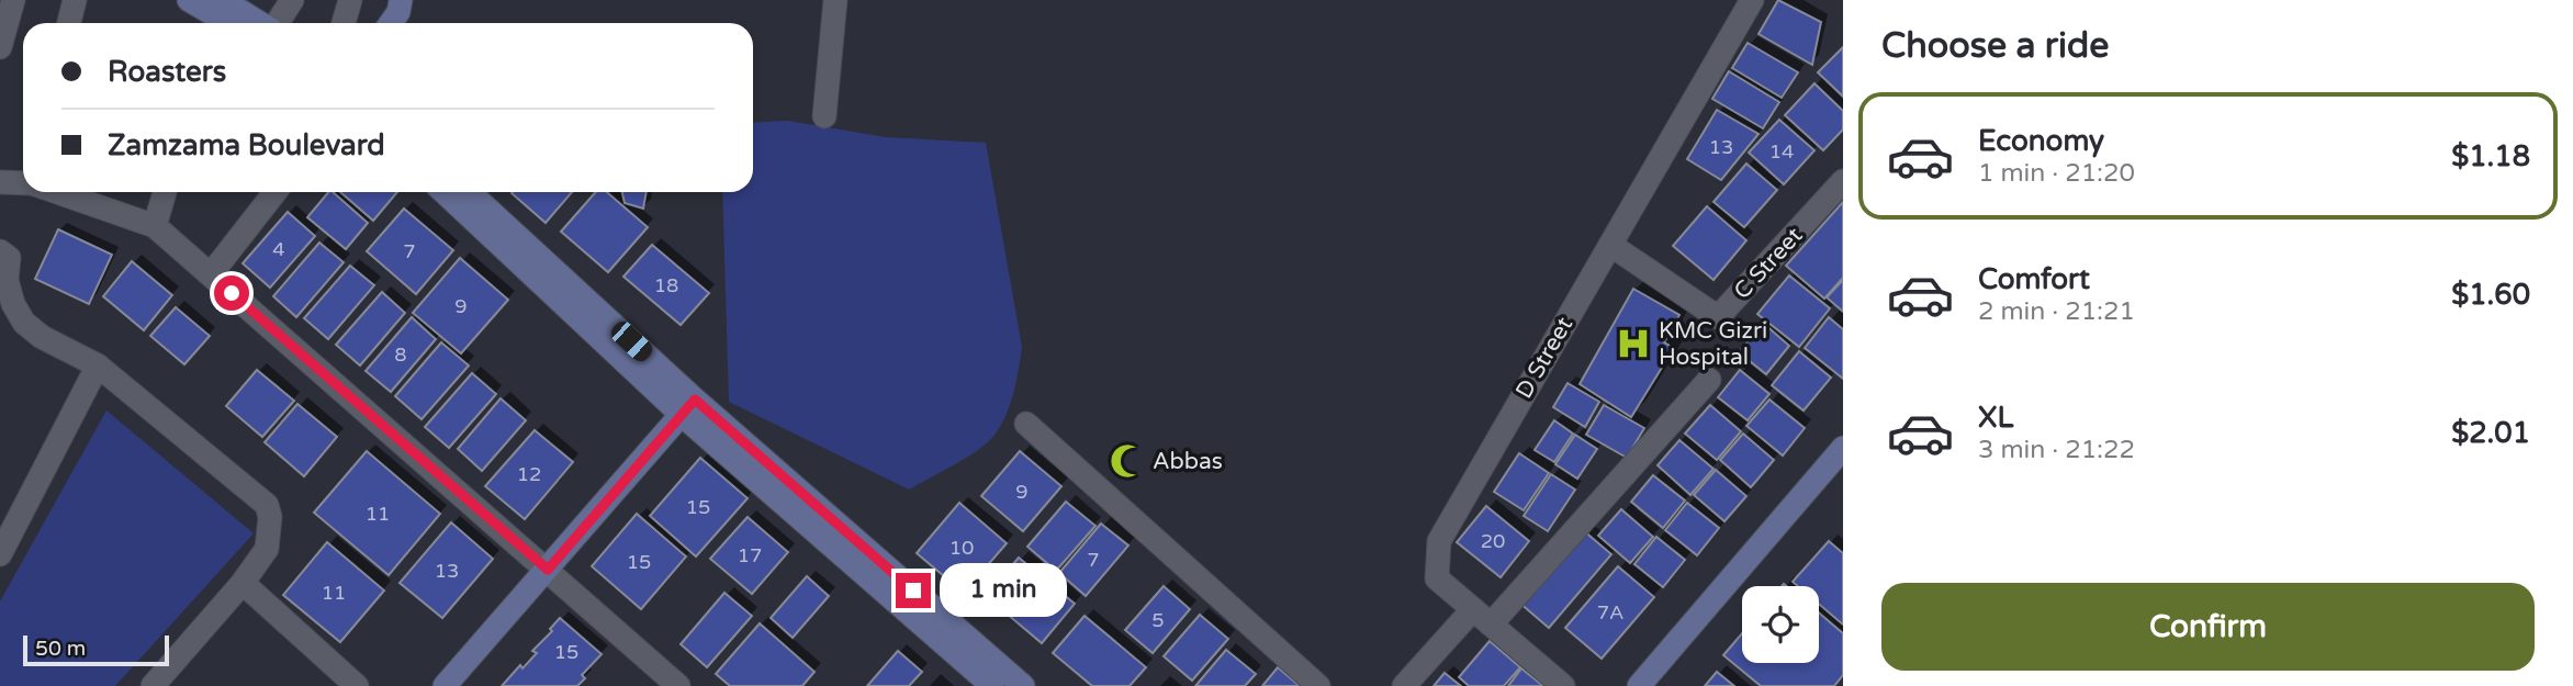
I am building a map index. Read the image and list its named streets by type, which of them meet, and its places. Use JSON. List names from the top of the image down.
{
  "streets": {
    "street": ["C Street", "D Street"]
  },
  "crossings": [
    ["C Street", "D Street"]
  ],
  "places": {
    "hospital": ["KMC Gizri Hospital"],
    "mosque": ["Abbas"]
  },
  "house_numbers": [
    "13",
    "14",
    "4",
    "7",
    "18",
    "9",
    "8",
    "12",
    "9",
    "15",
    "11",
    "20",
    "10",
    "17",
    "7",
    "15",
    "13",
    "11",
    "7A",
    "5",
    "15"
  ],
  "scale_bar": "50 m",
  "page": {
    "heading": "Choose a ride",
    "banner": ["Roasters", "Zamzama Boulevard"],
    "list": [
      {
        "name": "Economy",
        "note": "1 min · 21:20",
        "value": "$1.18"
      },
      {
        "name": "Comfort",
        "note": "2 min · 21:21",
        "value": "$1.60"
      },
      {
        "name": "XL",
        "note": "3 min · 21:22",
        "value": "$2.01"
      }
    ],
    "bubble": "1 min",
    "buttons": "Confirm",
    "scale": "50 m"
  }
}
